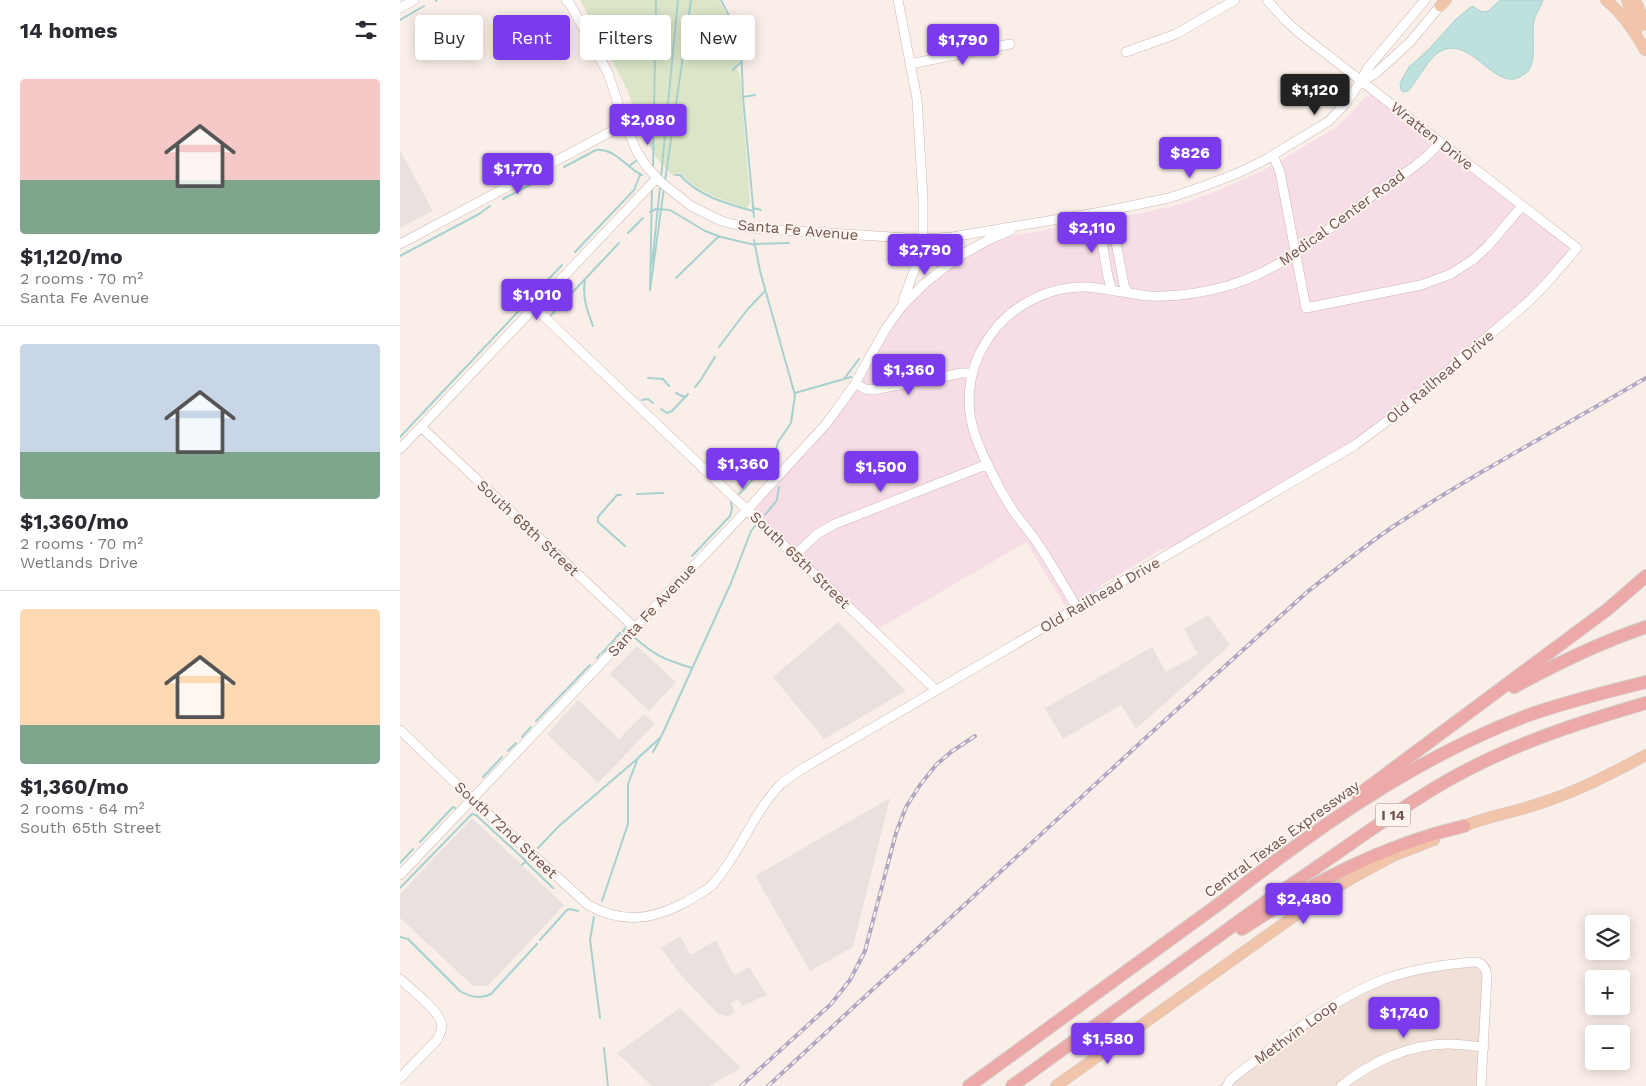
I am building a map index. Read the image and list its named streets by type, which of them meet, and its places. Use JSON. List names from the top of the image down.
{
  "streets": {
    "highway": ["I 14", "Central Texas Expressway"],
    "street": [
      "Wratten Drive",
      "Medical Center Road",
      "Santa Fe Avenue",
      "Old Railhead Drive",
      "South 68th Street",
      "South 65th Street",
      "South 72nd Street",
      "Methvin Loop"
    ]
  },
  "crossings": [
    ["Wratten Drive", "Medical Center Road"],
    ["Wratten Drive", "Santa Fe Avenue"],
    ["Wratten Drive", "Old Railhead Drive"],
    ["Medical Center Road", "Old Railhead Drive"],
    ["Santa Fe Avenue", "South 68th Street"],
    ["Santa Fe Avenue", "South 65th Street"],
    ["Santa Fe Avenue", "South 72nd Street"],
    ["Old Railhead Drive", "South 65th Street"],
    ["Old Railhead Drive", "South 72nd Street"]
  ],
  "page": {
    "heading": "14 homes",
    "chip": [
      "Buy",
      "Rent",
      "Filters",
      "New"
    ],
    "price": [
      "$1,790",
      "$1,120",
      "$2,080",
      "$826",
      "$1,770",
      "$2,110",
      "$2,790",
      "$1,010",
      "$1,360",
      "$1,360",
      "$1,500",
      "$2,480",
      "$1,740",
      "$1,580"
    ],
    "list": [
      {
        "name": "$1,120/mo",
        "note": "2 rooms · 70 m² · Santa Fe Avenue"
      },
      {
        "name": "$1,360/mo",
        "note": "2 rooms · 70 m² · Wetlands Drive"
      },
      {
        "name": "$1,360/mo",
        "note": "2 rooms · 64 m² · South 65th Street"
      }
    ],
    "map_buttons": ["+", "−"]
  }
}
